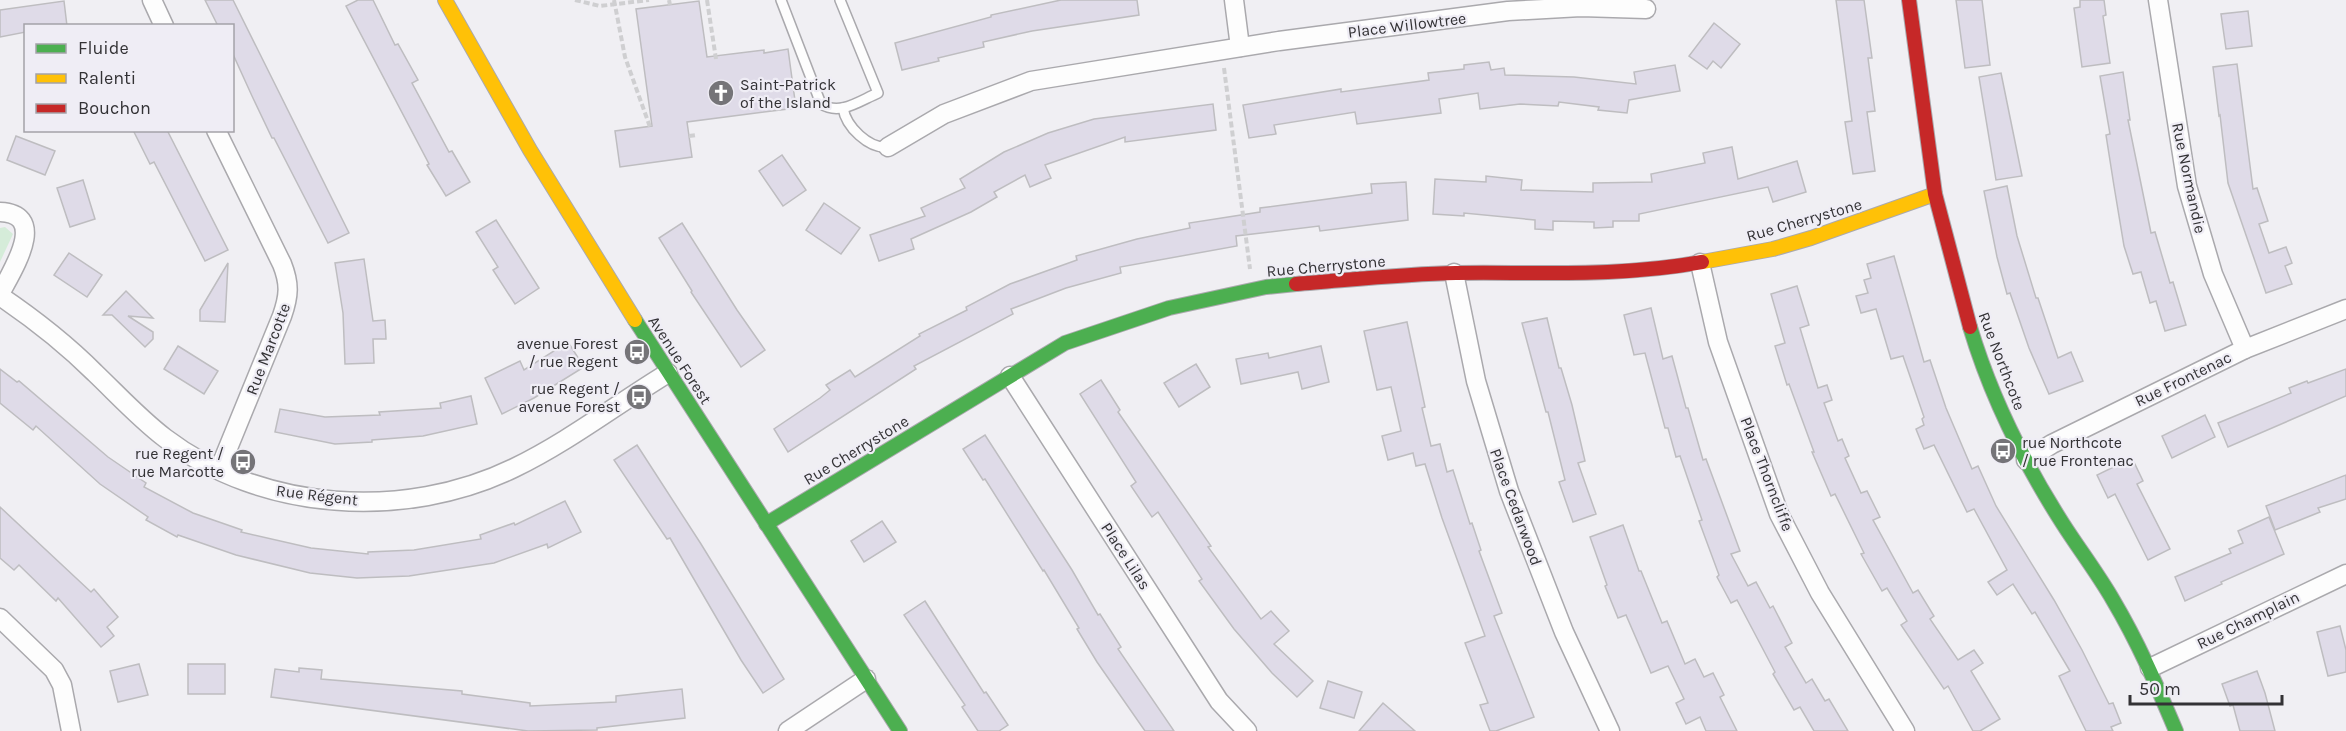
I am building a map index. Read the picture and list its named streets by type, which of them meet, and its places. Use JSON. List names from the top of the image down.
{
  "streets": {
    "street": [
      "Place Willowtree",
      "Rue Normandie",
      "Rue Cherrystone",
      "Rue Marcotte",
      "Avenue Forest",
      "Rue Northcote",
      "Rue Frontenac",
      "Place Thorncliffe",
      "Rue Régent",
      "Place Cedarwood",
      "Place Lilas",
      "Rue Champlain"
    ]
  },
  "crossings": [
    ["Rue Normandie", "Rue Frontenac"],
    ["Rue Cherrystone", "Avenue Forest"],
    ["Rue Cherrystone", "Rue Northcote"],
    ["Rue Cherrystone", "Place Thorncliffe"],
    ["Rue Cherrystone", "Place Cedarwood"],
    ["Rue Cherrystone", "Place Lilas"],
    ["Rue Marcotte", "Rue Régent"],
    ["Avenue Forest", "Rue Régent"],
    ["Rue Northcote", "Rue Frontenac"],
    ["Rue Northcote", "Rue Champlain"]
  ],
  "places": {
    "church": ["Saint-Patrick of the Island"],
    "bus stop": [
      "avenue Forest / rue Regent",
      "rue Regent / avenue Forest",
      "rue Northcote / rue Frontenac",
      "rue Regent / rue Marcotte"
    ]
  },
  "legend": ["Fluide", "Ralenti", "Bouchon"],
  "scale_bar": "50 m"
}
